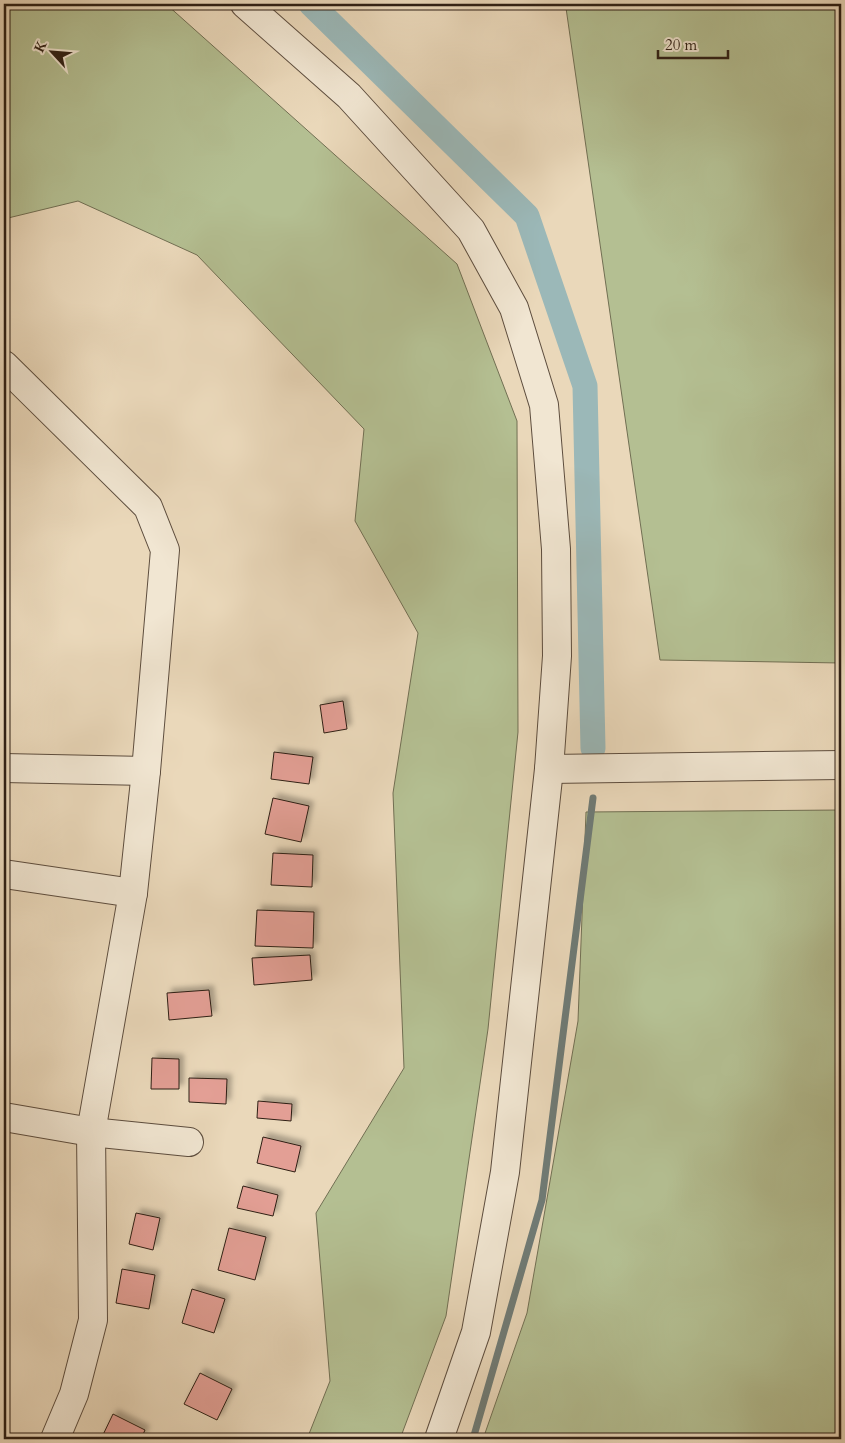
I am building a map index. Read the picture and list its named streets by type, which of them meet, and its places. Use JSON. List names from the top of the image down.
{
  "scale_bar": "20 m",
  "north": "top left"
}
